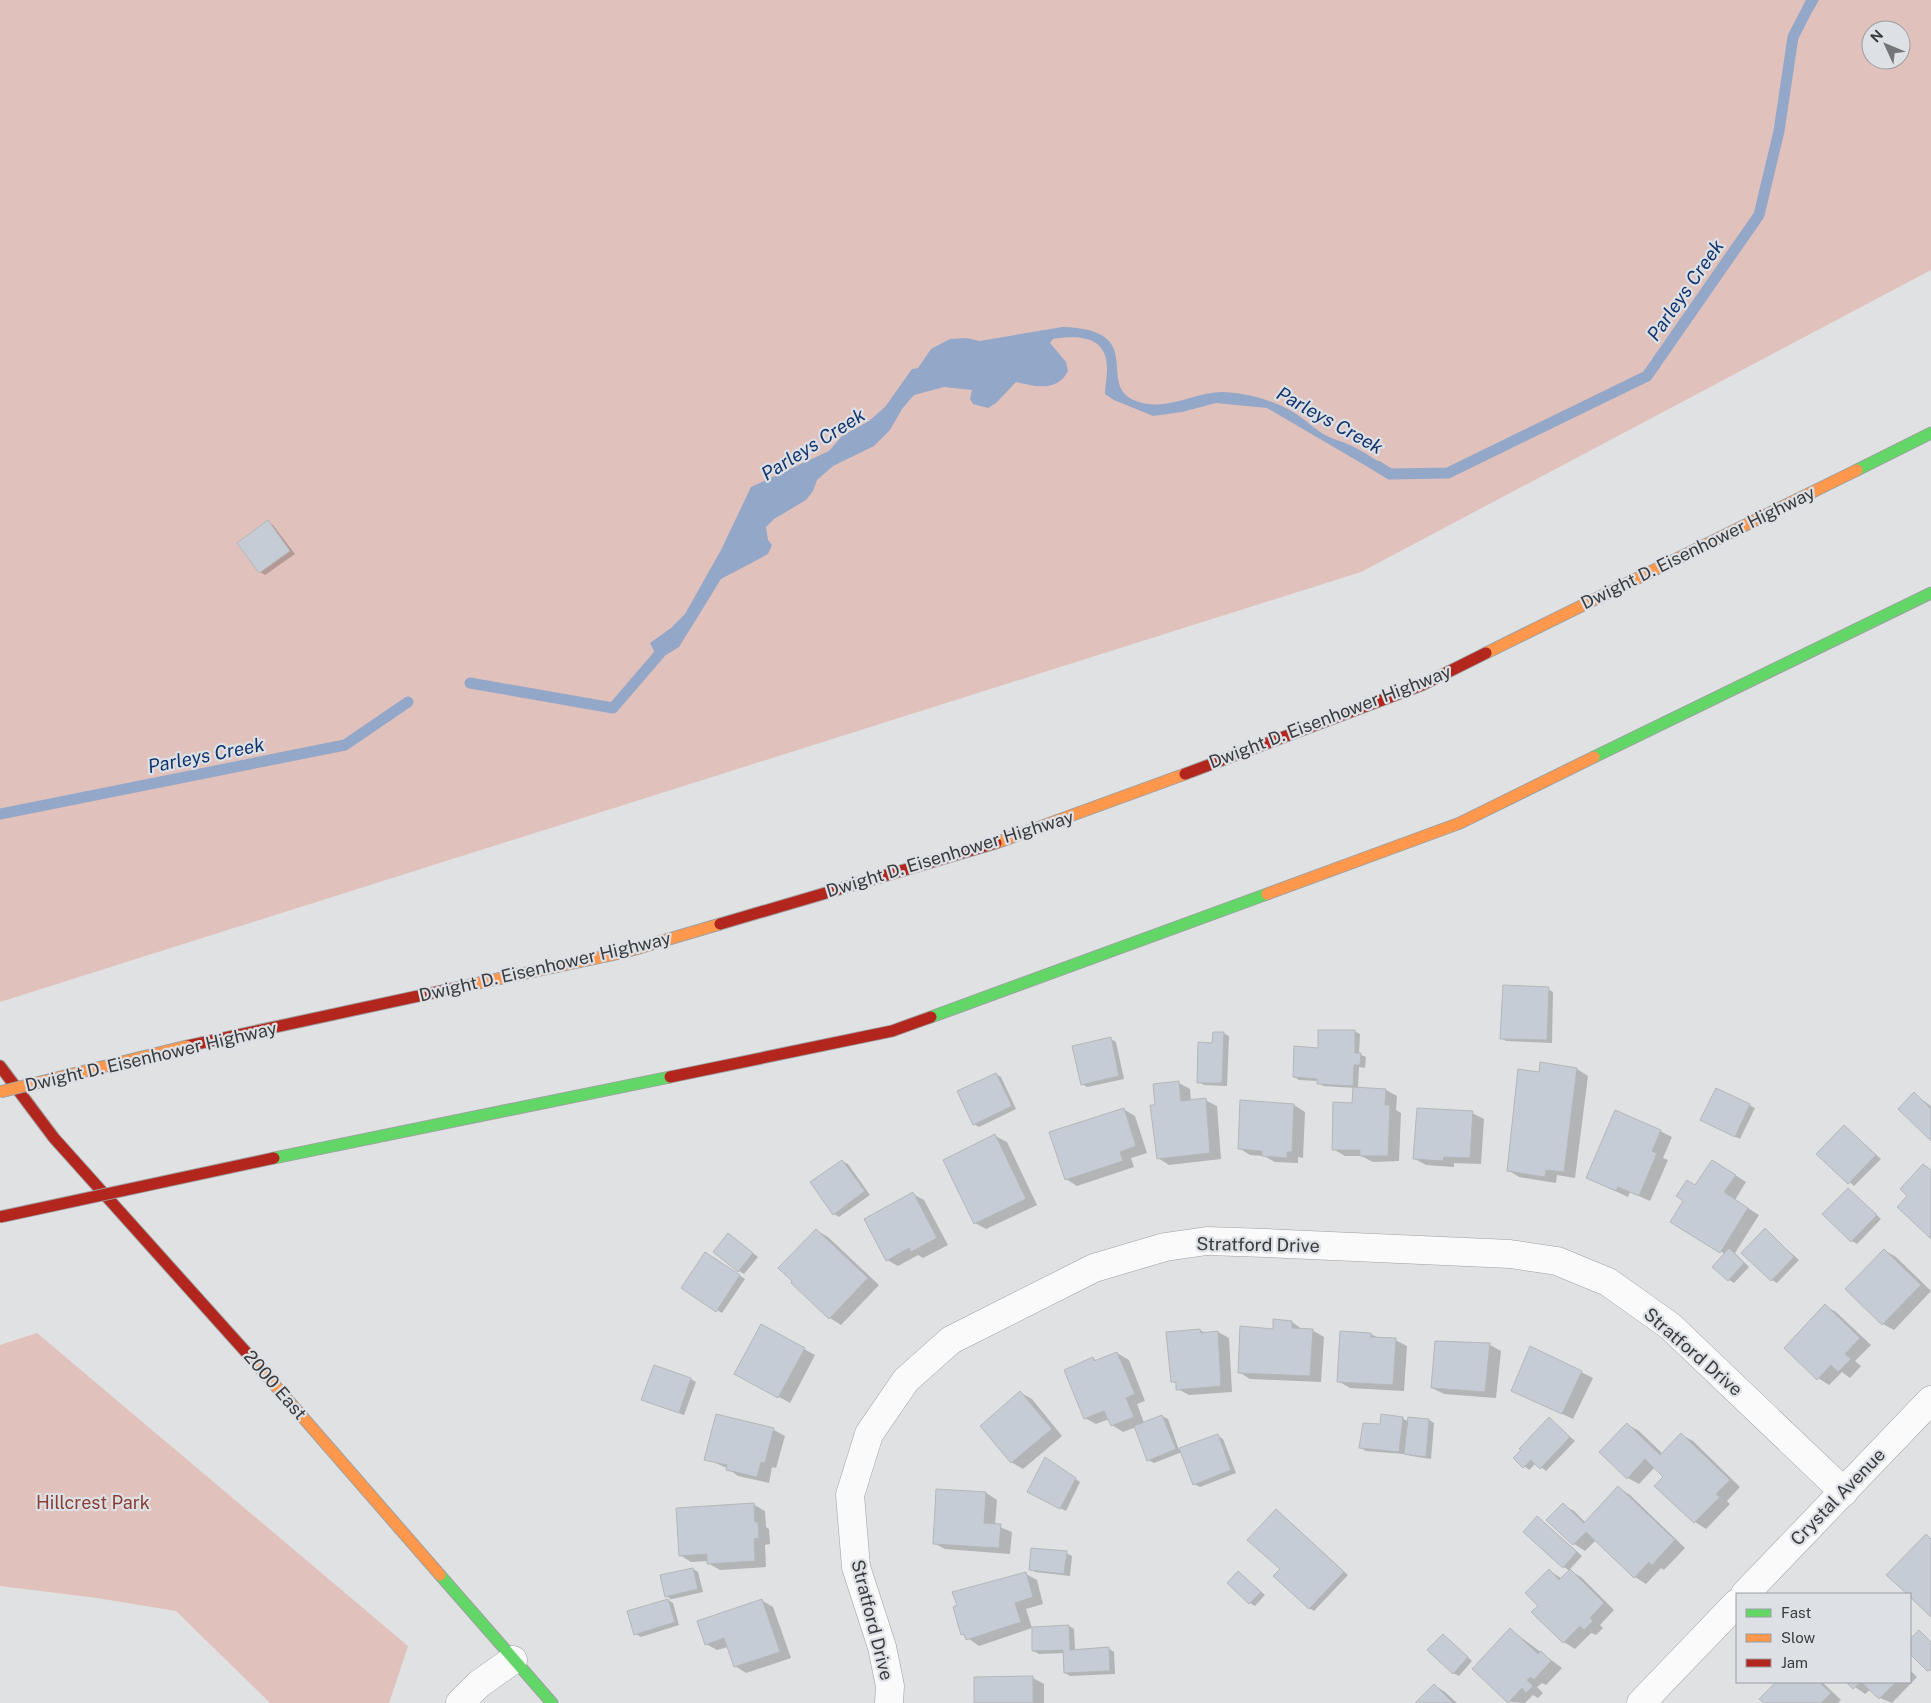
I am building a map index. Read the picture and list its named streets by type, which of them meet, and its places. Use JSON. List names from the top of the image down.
{
  "streets": {
    "main road": ["Dwight D. Eisenhower Highway", "2000 East"],
    "street": ["Stratford Drive", "Crystal Avenue"]
  },
  "crossings": [
    ["Stratford Drive", "Crystal Avenue"]
  ],
  "water": ["Parleys Creek"],
  "parks": ["Hillcrest Park"],
  "legend": ["Fast", "Slow", "Jam"],
  "north": "top left"
}
